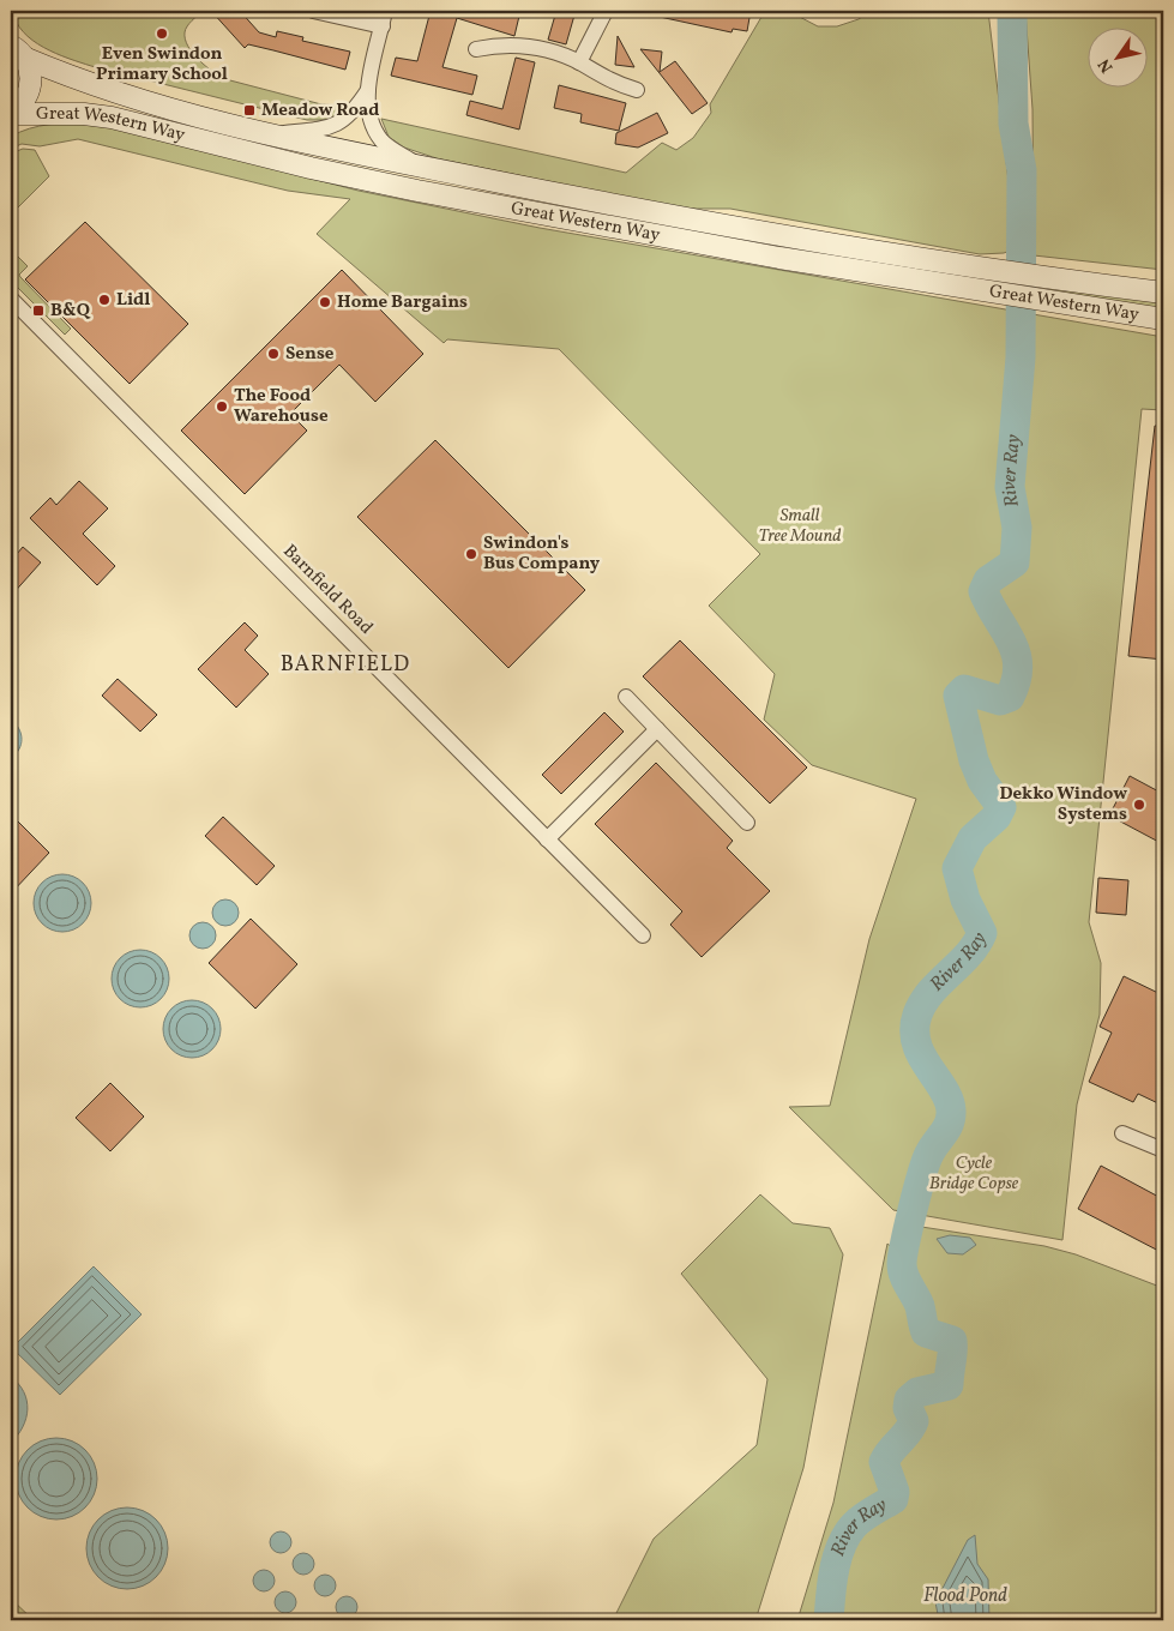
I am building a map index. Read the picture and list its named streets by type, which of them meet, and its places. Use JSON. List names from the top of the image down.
{
  "streets": {
    "main road": ["Great Western Way"],
    "street": ["Barnfield Road"]
  },
  "districts": ["BARNFIELD"],
  "water": ["River Ray", "Flood Pond"],
  "parks": ["Small Tree Mound", "Cycle Bridge Copse"],
  "places": {
    "other": [
      "Even Swindon Primary School",
      "Lidl",
      "Home Bargains",
      "Sense",
      "The Food Warehouse",
      "Swindon's Bus Company",
      "Dekko Window Systems"
    ],
    "transit": ["Meadow Road", "B&Q"]
  },
  "north": "bottom left"
}
